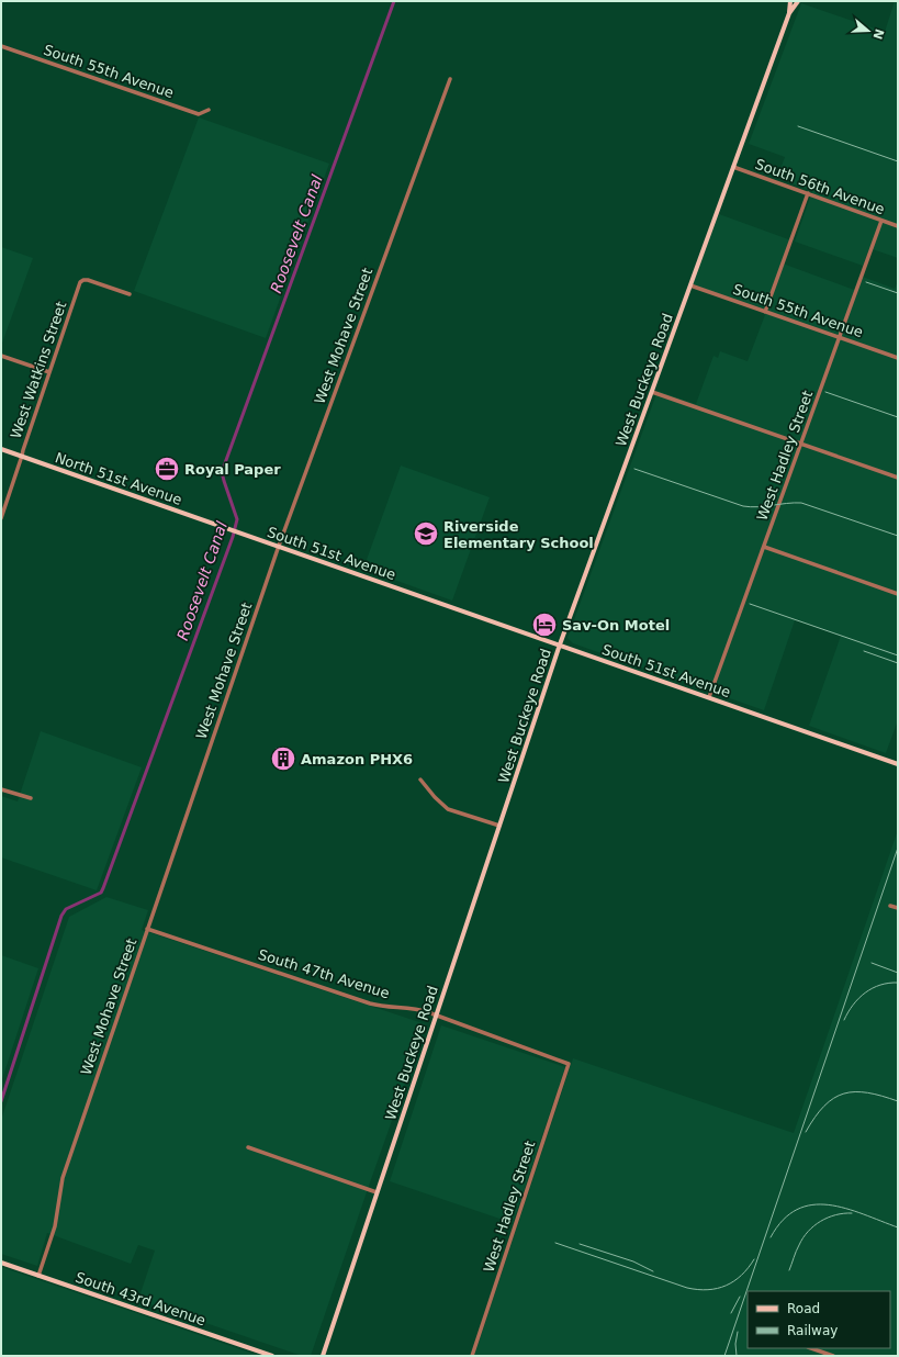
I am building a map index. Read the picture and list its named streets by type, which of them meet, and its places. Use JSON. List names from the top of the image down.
{
  "streets": {
    "main road": [
      "West Buckeye Road",
      "North 51st Avenue",
      "South 51st Avenue",
      "South 43rd Avenue"
    ],
    "street": [
      "South 55th Avenue",
      "South 56th Avenue",
      "West Mohave Street",
      "West Watkins Street",
      "West Hadley Street",
      "South 47th Avenue"
    ]
  },
  "crossings": [
    ["South 55th Avenue", "West Buckeye Road"],
    ["South 55th Avenue", "West Hadley Street"],
    ["South 56th Avenue", "West Buckeye Road"],
    ["South 56th Avenue", "West Hadley Street"],
    ["West Mohave Street", "South 51st Avenue"],
    ["West Mohave Street", "South 47th Avenue"],
    ["West Mohave Street", "South 43rd Avenue"],
    ["West Watkins Street", "North 51st Avenue"],
    ["West Buckeye Road", "South 51st Avenue"],
    ["West Buckeye Road", "South 47th Avenue"],
    ["West Hadley Street", "South 51st Avenue"],
    ["West Hadley Street", "South 47th Avenue"],
    ["North 51st Avenue", "South 51st Avenue"]
  ],
  "water": ["Roosevelt Canal"],
  "places": {
    "office": ["Royal Paper"],
    "school or university": ["Riverside Elementary School"],
    "hotel": ["Sav-On Motel"],
    "building": ["Amazon PHX6"]
  },
  "legend": ["Road", "Railway"],
  "north": "right"
}
